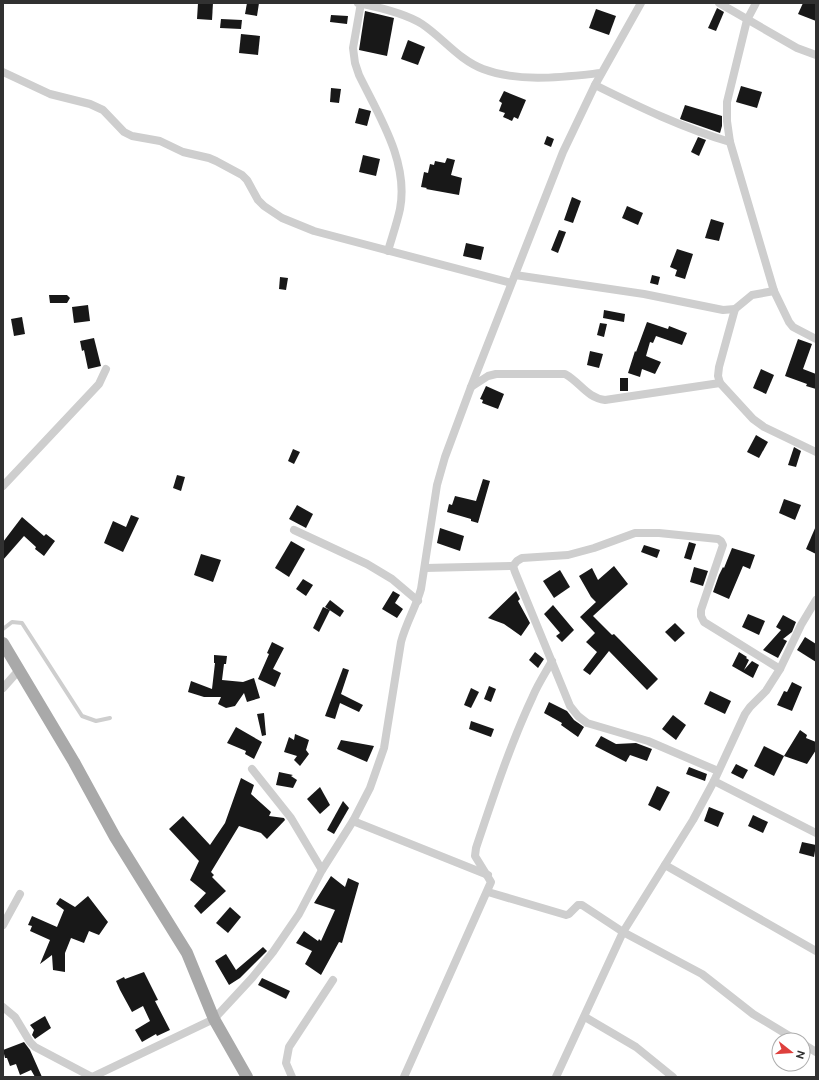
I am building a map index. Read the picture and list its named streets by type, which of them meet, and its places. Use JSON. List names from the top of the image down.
{
  "north": "right"
}
